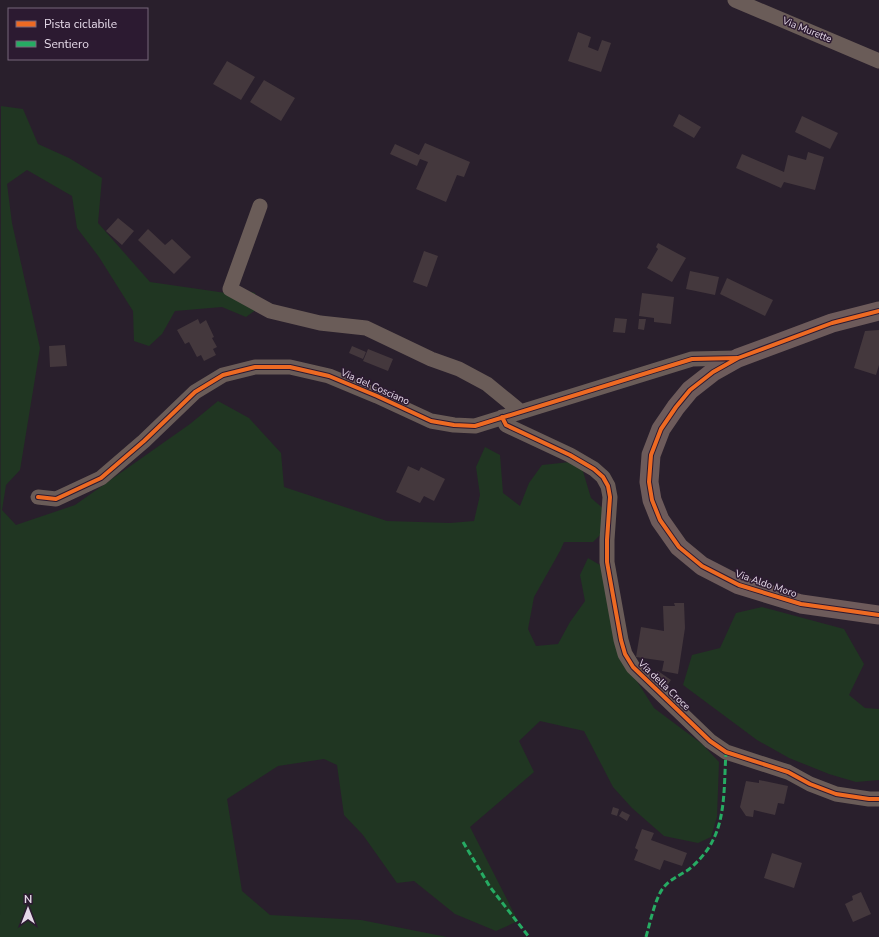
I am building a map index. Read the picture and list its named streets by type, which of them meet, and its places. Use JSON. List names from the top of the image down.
{
  "streets": {
    "main road": ["Via Aldo Moro"],
    "street": ["Via Murette", "Via del Cosciano", "Via della Croce"]
  },
  "crossings": [
    ["Via del Cosciano", "Via Aldo Moro"],
    ["Via del Cosciano", "Via della Croce"]
  ],
  "legend": ["Pista ciclabile", "Sentiero"],
  "north": "top"
}
